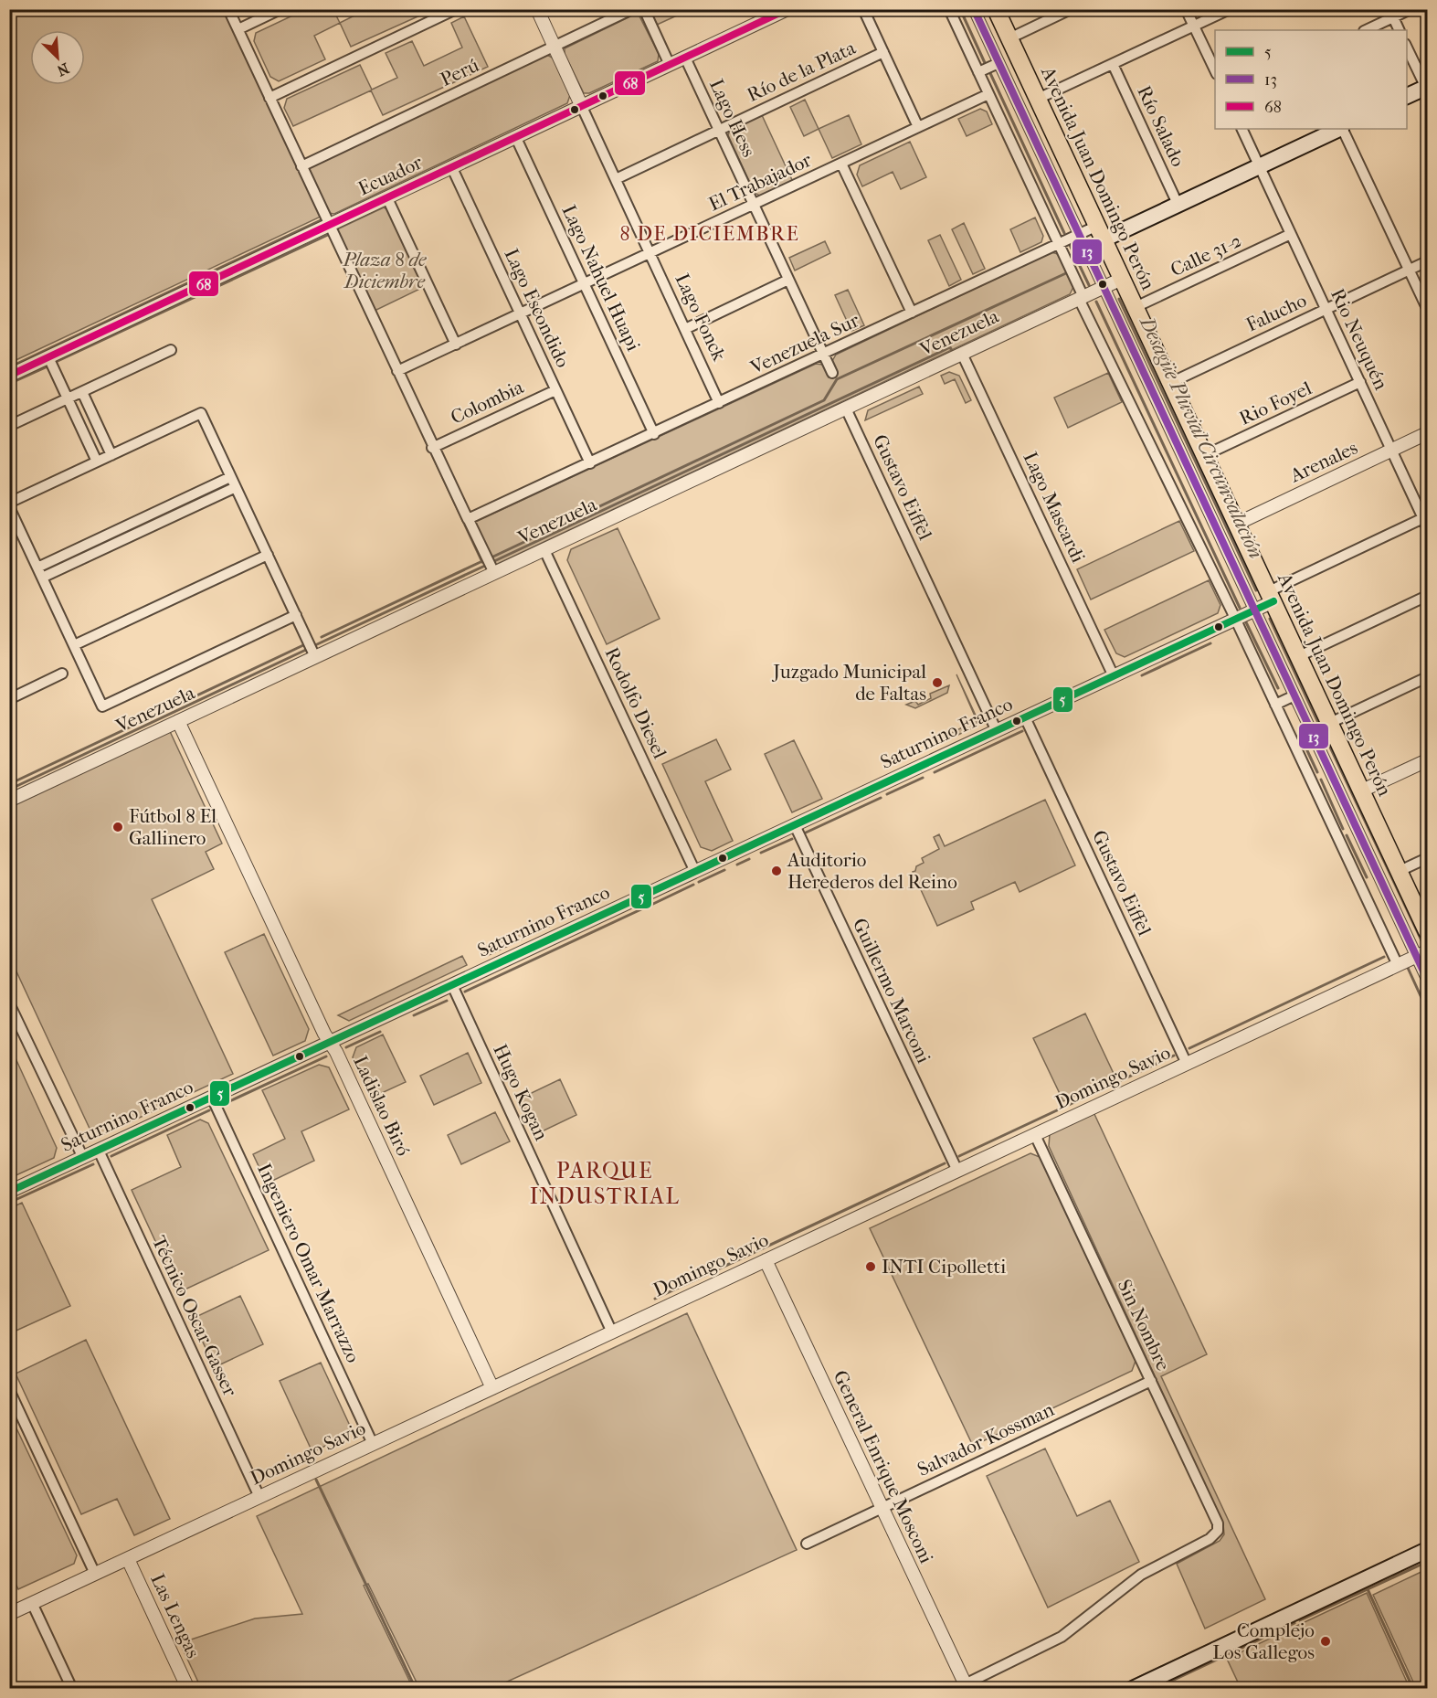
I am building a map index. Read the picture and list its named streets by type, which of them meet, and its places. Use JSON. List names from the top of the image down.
{
  "streets": {
    "main road": ["Avenida Juan Domingo Perón"],
    "street": [
      "Río de la Plata",
      "Perú",
      "Lago Hess",
      "Río Salado",
      "Ecuador",
      "El Trabajador",
      "Calle 31-2",
      "Lago Nahuel Huapi",
      "Lago Escondido",
      "Falucho",
      "Lago Fonck",
      "Venezuela",
      "Rio Neuquén",
      "Venezuela Sur",
      "Colombia",
      "Rio Foyel",
      "Arenales",
      "Gustavo Eiffel",
      "Lago Mascardi",
      "Rodolfo Diesel",
      "Saturnino Franco",
      "Guillermo Marconi",
      "Domingo Savio",
      "Hugo Kogan",
      "Ladislao Biró",
      "Ingeniero Omar Marrazzo",
      "Técnico Oscar Gasser",
      "Sin Nombre",
      "Salvador Kossman",
      "General Enrique Mosconi",
      "Las Lengas"
    ]
  },
  "crossings": [
    ["Río de la Plata", "Lago Hess"],
    ["Río de la Plata", "Lago Fonck"],
    ["Perú", "Lago Fonck"],
    ["Lago Hess", "Ecuador"],
    ["Lago Hess", "El Trabajador"],
    ["Lago Hess", "Venezuela Sur"],
    ["Ecuador", "Lago Nahuel Huapi"],
    ["Ecuador", "Lago Escondido"],
    ["Ecuador", "Lago Fonck"],
    ["Avenida Juan Domingo Perón", "Calle 31-2"],
    ["Avenida Juan Domingo Perón", "Falucho"],
    ["Avenida Juan Domingo Perón", "Venezuela"],
    ["Avenida Juan Domingo Perón", "Venezuela Sur"],
    ["Avenida Juan Domingo Perón", "Rio Foyel"],
    ["Avenida Juan Domingo Perón", "Arenales"],
    ["Avenida Juan Domingo Perón", "Saturnino Franco"],
    ["El Trabajador", "Lago Nahuel Huapi"],
    ["El Trabajador", "Lago Escondido"],
    ["El Trabajador", "Lago Fonck"],
    ["Calle 31-2", "Rio Neuquén"],
    ["Lago Nahuel Huapi", "Venezuela Sur"],
    ["Lago Escondido", "Venezuela Sur"],
    ["Lago Escondido", "Colombia"],
    ["Falucho", "Rio Neuquén"],
    ["Lago Fonck", "Venezuela Sur"],
    ["Venezuela", "Gustavo Eiffel"],
    ["Venezuela", "Lago Mascardi"],
    ["Venezuela", "Rodolfo Diesel"],
    ["Venezuela", "Ladislao Biró"],
    ["Rio Neuquén", "Rio Foyel"],
    ["Rio Neuquén", "Arenales"],
    ["Gustavo Eiffel", "Saturnino Franco"],
    ["Gustavo Eiffel", "Domingo Savio"],
    ["Lago Mascardi", "Saturnino Franco"],
    ["Rodolfo Diesel", "Saturnino Franco"],
    ["Saturnino Franco", "Guillermo Marconi"],
    ["Saturnino Franco", "Hugo Kogan"],
    ["Saturnino Franco", "Ladislao Biró"],
    ["Saturnino Franco", "Ingeniero Omar Marrazzo"],
    ["Saturnino Franco", "Técnico Oscar Gasser"],
    ["Guillermo Marconi", "Domingo Savio"],
    ["Domingo Savio", "Hugo Kogan"],
    ["Domingo Savio", "Ladislao Biró"],
    ["Domingo Savio", "Ingeniero Omar Marrazzo"],
    ["Domingo Savio", "Técnico Oscar Gasser"],
    ["Domingo Savio", "Sin Nombre"],
    ["Domingo Savio", "General Enrique Mosconi"],
    ["Domingo Savio", "Las Lengas"],
    ["Sin Nombre", "Salvador Kossman"],
    ["Sin Nombre", "General Enrique Mosconi"],
    ["Salvador Kossman", "General Enrique Mosconi"]
  ],
  "districts": ["8 DE DICIEMBRE", "PARQUE INDUSTRIAL"],
  "water": ["Desagüe Pluvial Circunvalación"],
  "parks": ["Plaza 8 de Diciembre"],
  "places": [
    "Juzgado Municipal de Faltas",
    "Fútbol 8 El Gallinero",
    "Auditorio Herederos del Reino",
    "INTI Cipolletti",
    "Complejo Los Gallegos"
  ],
  "lines": ["transit line 13", "transit line 68", "transit line 5"],
  "legend": ["5", "13", "68"],
  "north": "bottom right"
}
